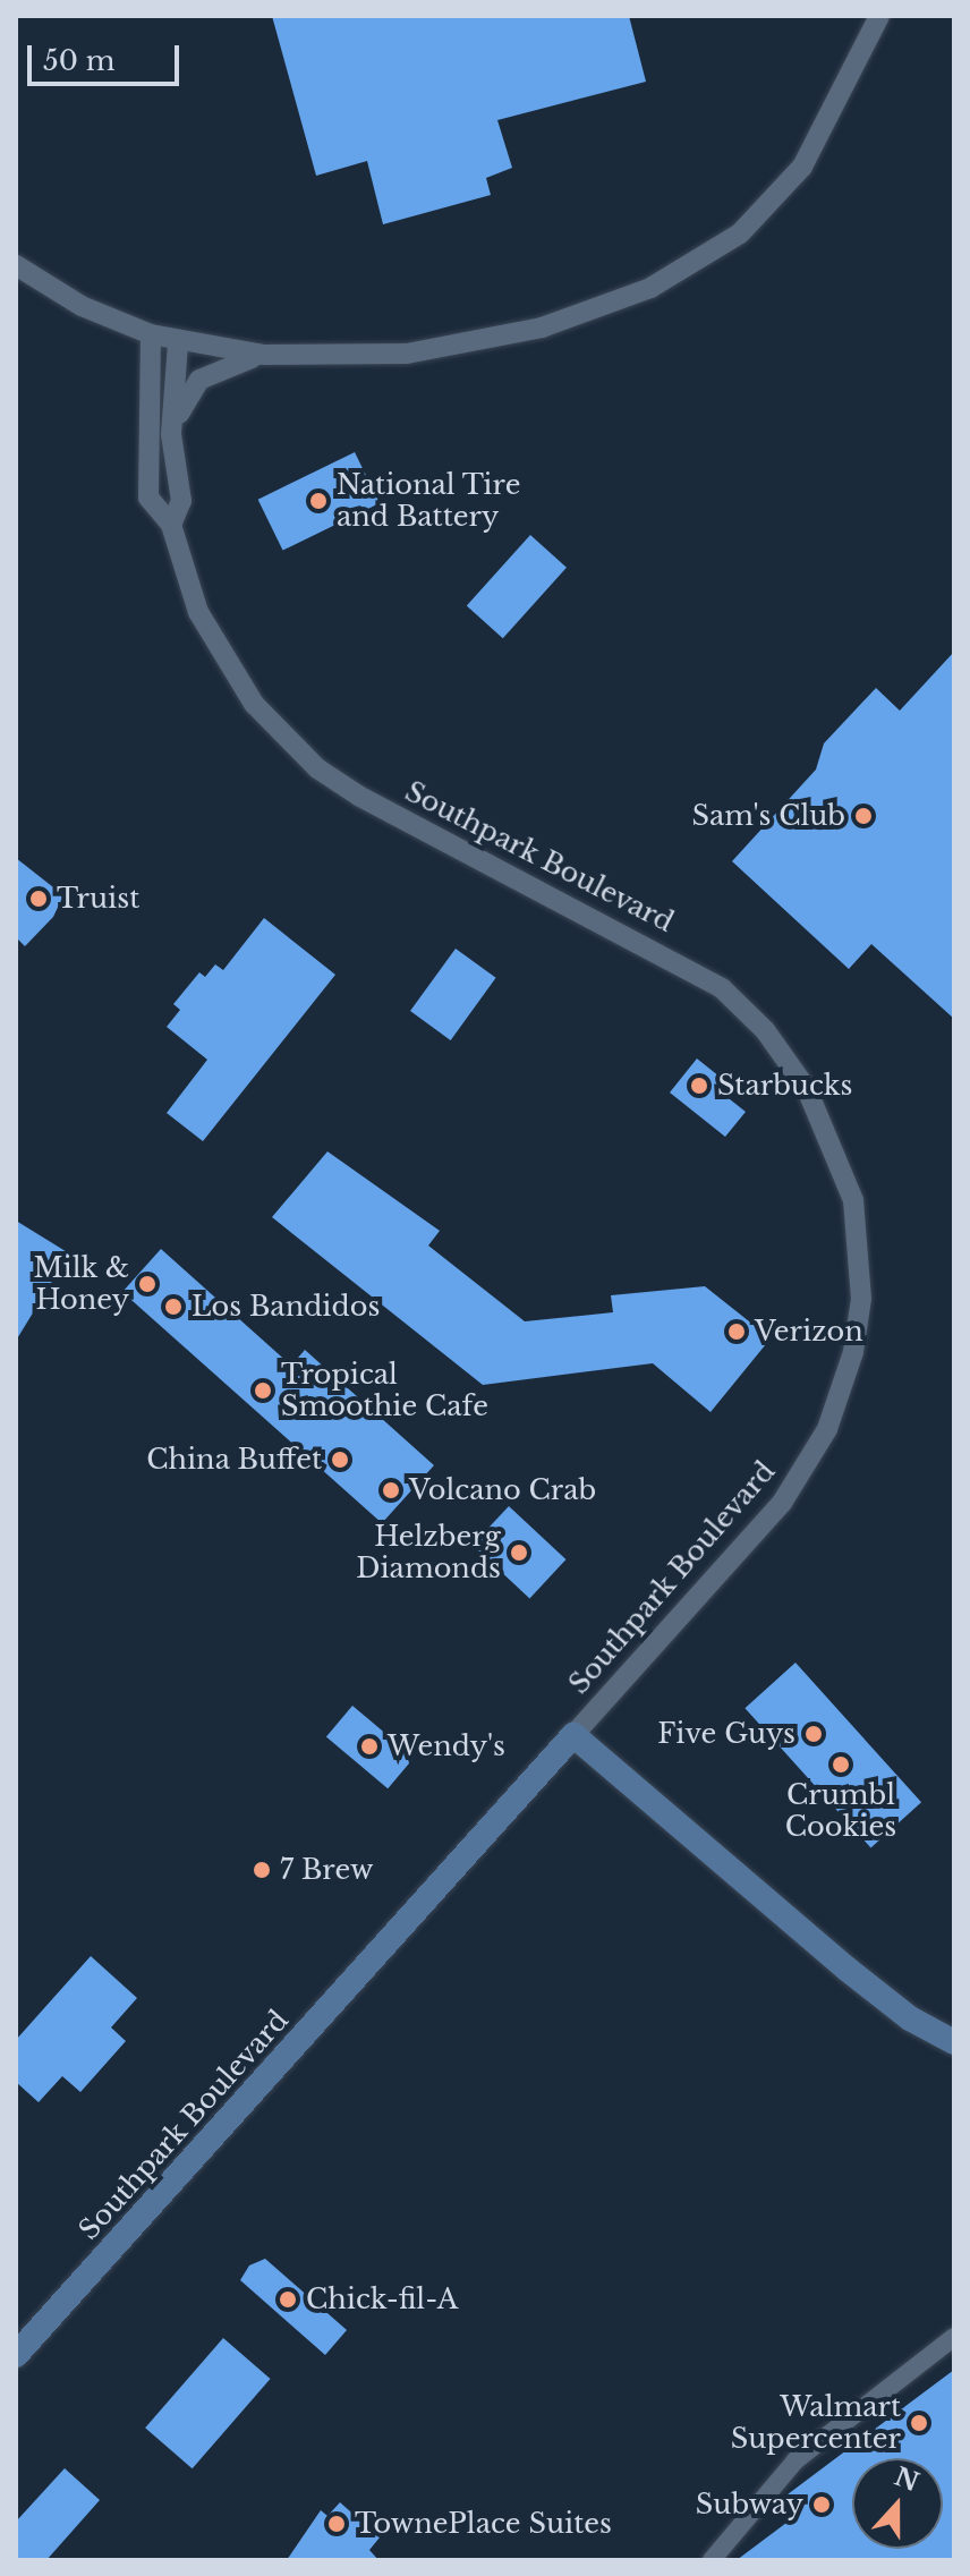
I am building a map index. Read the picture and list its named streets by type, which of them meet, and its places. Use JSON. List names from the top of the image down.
{
  "streets": {
    "main road": ["Southpark Boulevard"]
  },
  "places": [
    "National Tire and Battery",
    "Sam's Club",
    "Truist",
    "Starbucks",
    "Milk & Honey",
    "Los Bandidos",
    "Verizon",
    "Tropical Smoothie Cafe",
    "China Buffet",
    "Volcano Crab",
    "Helzberg Diamonds",
    "Five Guys",
    "Wendy's",
    "Crumbl Cookies",
    "7 Brew",
    "Chick-fil-A",
    "Walmart Supercenter",
    "Subway",
    "TownePlace Suites"
  ],
  "scale_bar": "50 m",
  "north": "top"
}
